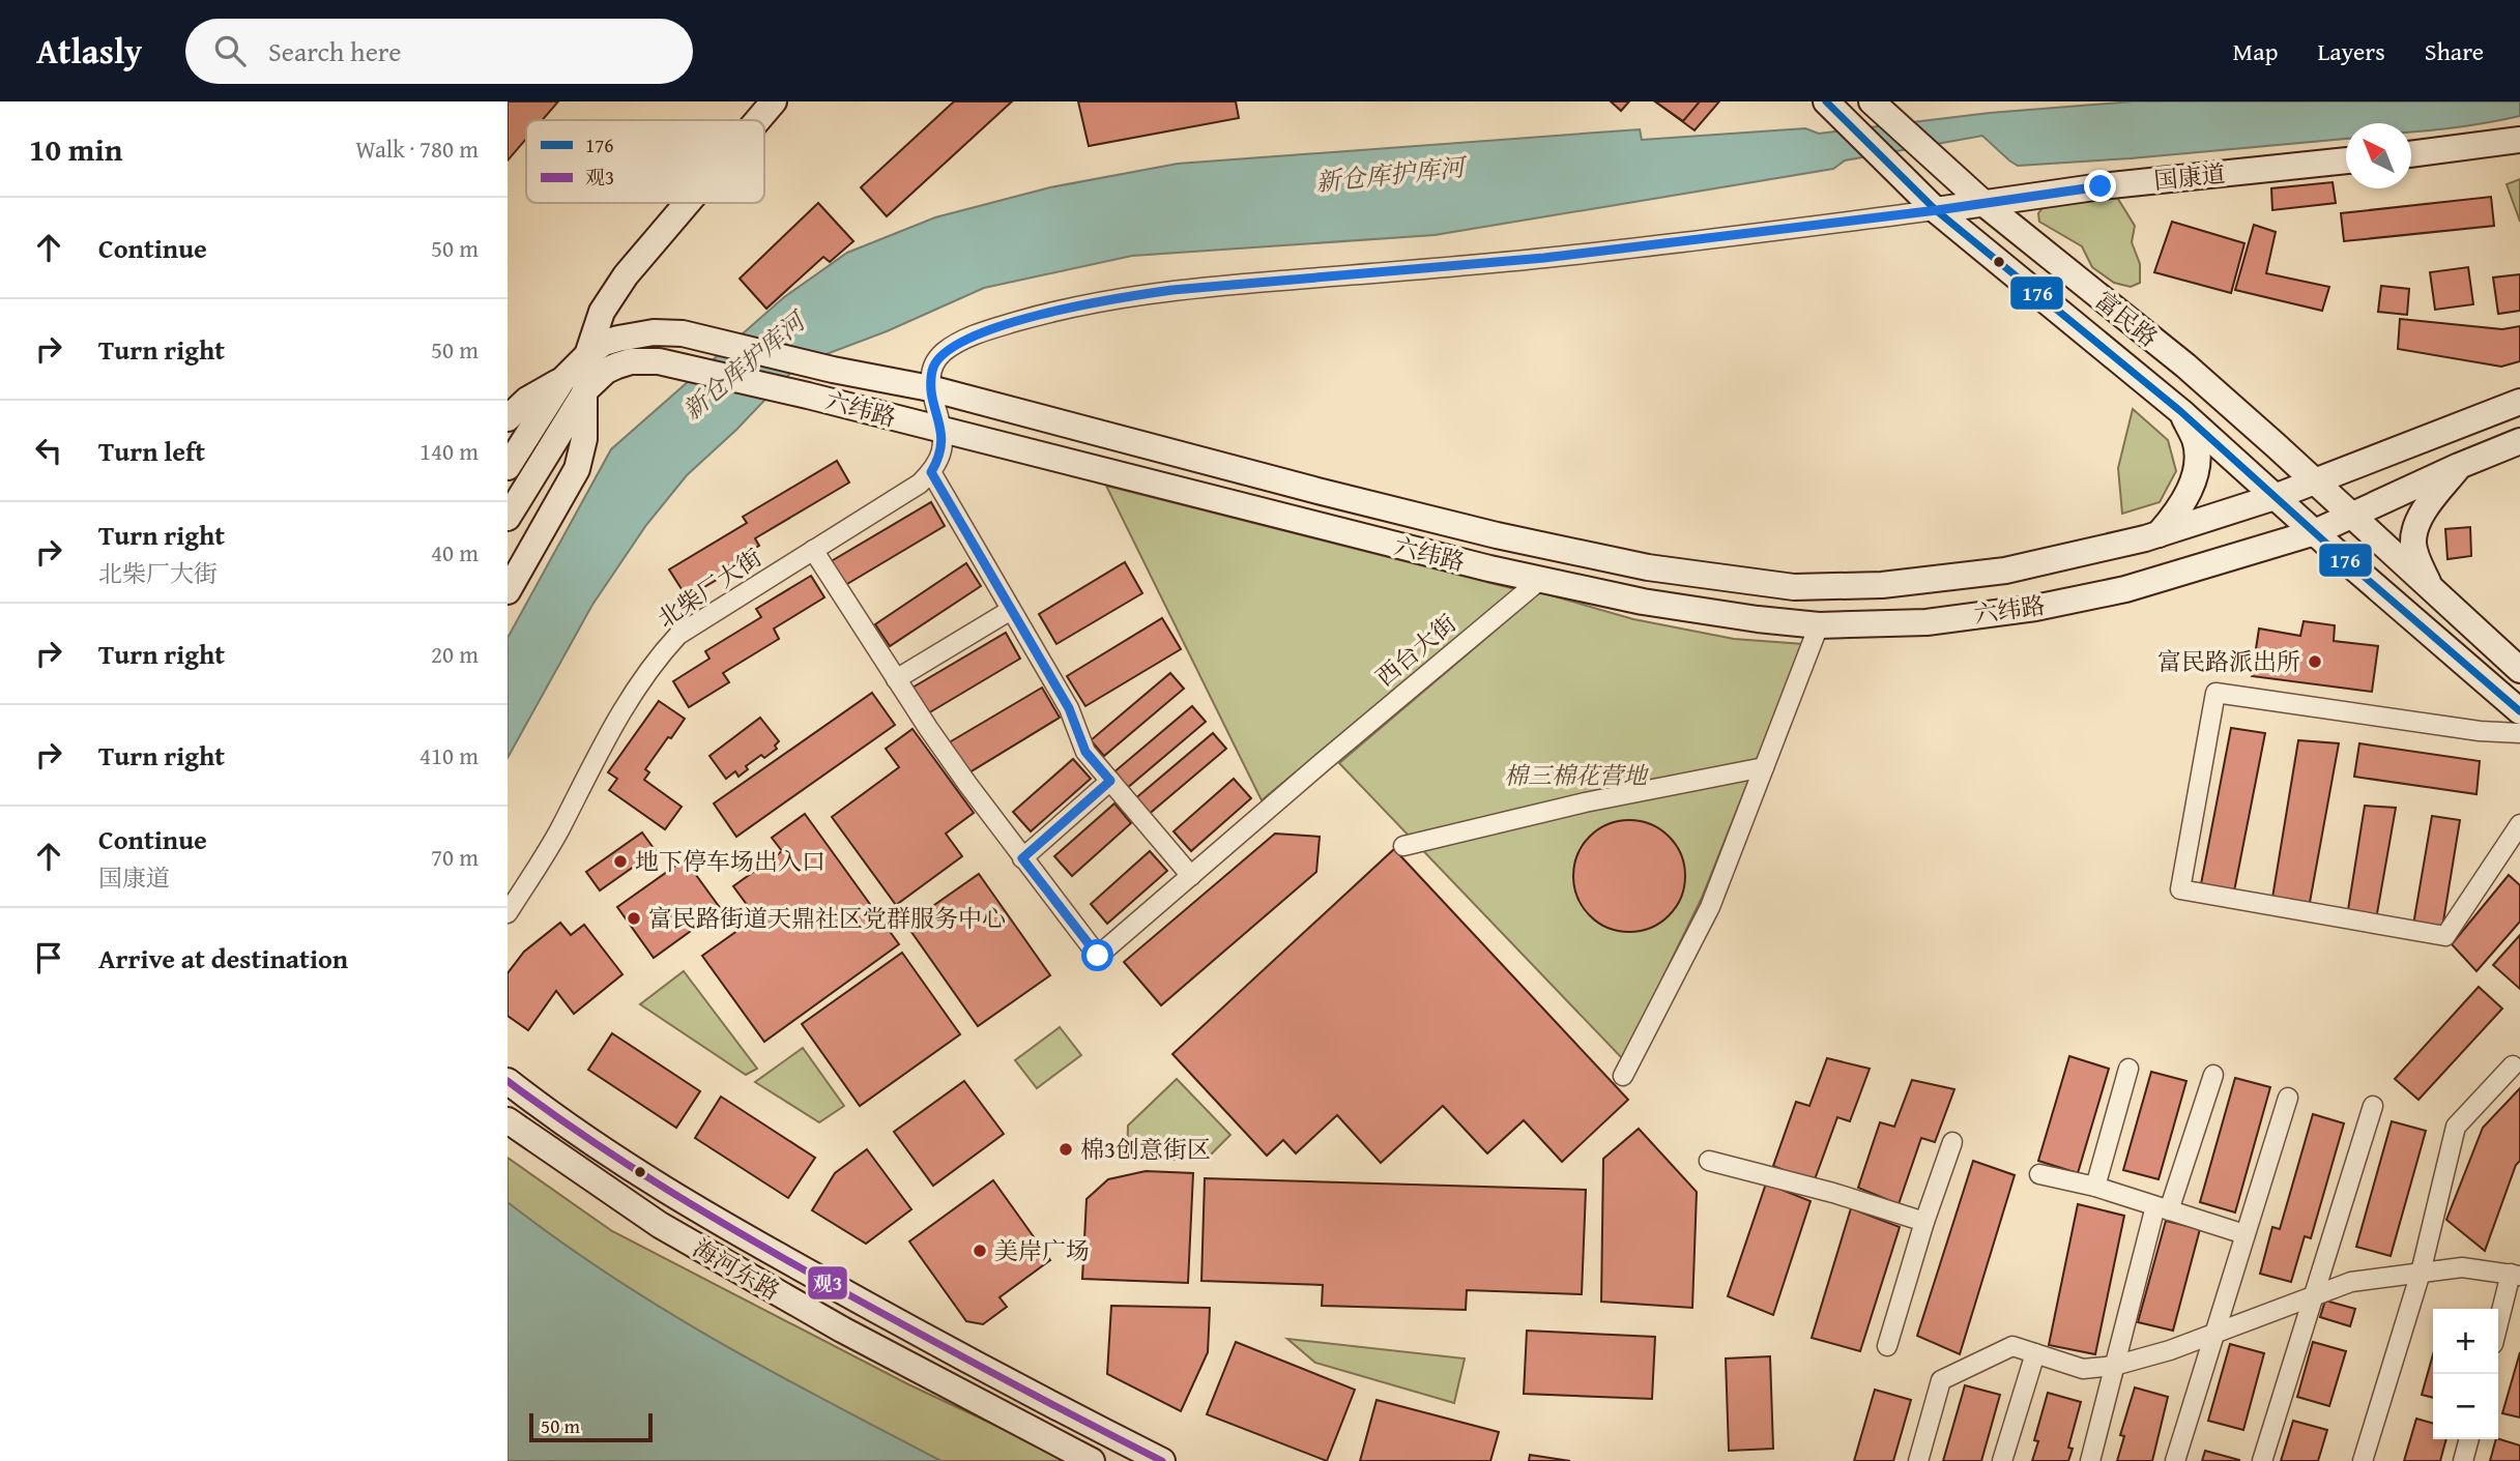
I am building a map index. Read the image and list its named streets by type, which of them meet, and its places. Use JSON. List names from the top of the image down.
{
  "streets": {
    "main road": [
      "国康道",
      "富民路",
      "六纬路",
      "海河东路"
    ],
    "street": ["北柴厂大街", "西台大街"]
  },
  "crossings": [
    ["国康道", "富民路"],
    ["富民路", "六纬路"],
    ["六纬路", "西台大街"]
  ],
  "water": ["新仓库护库河"],
  "parks": ["棉三棉花营地"],
  "places": [
    "富民路派出所",
    "地下停车场出入口",
    "富民路街道天鼎社区党群服务中心",
    "棉3创意街区",
    "美岸广场"
  ],
  "lines": ["transit line 176", "transit line 观3"],
  "legend": ["176", "观3"],
  "scale_bar": "50 m",
  "north": "top left",
  "page": {
    "header": "Atlasly",
    "search": "Search here",
    "nav": ["Map", "Layers", "Share"],
    "heading": ["10 min", "Walk · 780 m"],
    "list": [
      ["Continue", "50 m"],
      ["Turn right", "50 m"],
      ["Turn left", "140 m"],
      ["Turn right", "北柴厂大街", "40 m"],
      ["Turn right", "20 m"],
      ["Turn right", "410 m"],
      ["Continue", "国康道", "70 m"],
      "Arrive at destination"
    ],
    "map_buttons": ["+", "−"],
    "scale": "50 m"
  }
}
